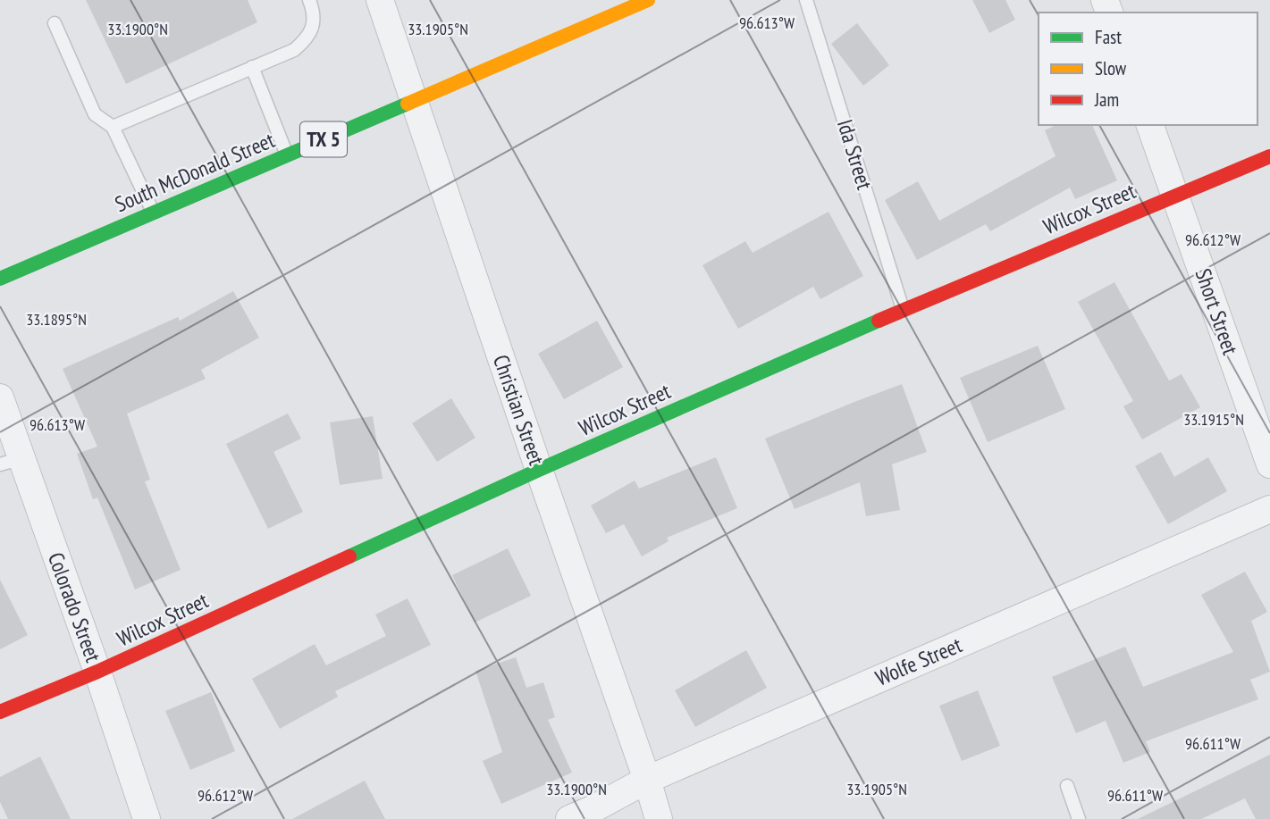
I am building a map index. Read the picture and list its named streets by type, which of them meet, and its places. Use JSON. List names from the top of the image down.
{
  "streets": {
    "street": [
      "TX 5",
      "South McDonald Street",
      "Wilcox Street",
      "Short Street",
      "Christian Street",
      "Colorado Street",
      "Wolfe Street"
    ],
    "lane": ["Ida Street"]
  },
  "crossings": [
    ["Ida Street", "Wilcox Street"],
    ["South McDonald Street", "Christian Street"],
    ["Wilcox Street", "Short Street"],
    ["Wilcox Street", "Christian Street"],
    ["Wilcox Street", "Colorado Street"],
    ["Christian Street", "Wolfe Street"]
  ],
  "legend": ["Fast", "Slow", "Jam"],
  "coordinates": [
    "96.613°W",
    "33.1900°N",
    "33.1905°N",
    "96.612°W",
    "33.1895°N",
    "33.1915°N",
    "96.611°W"
  ]
}
